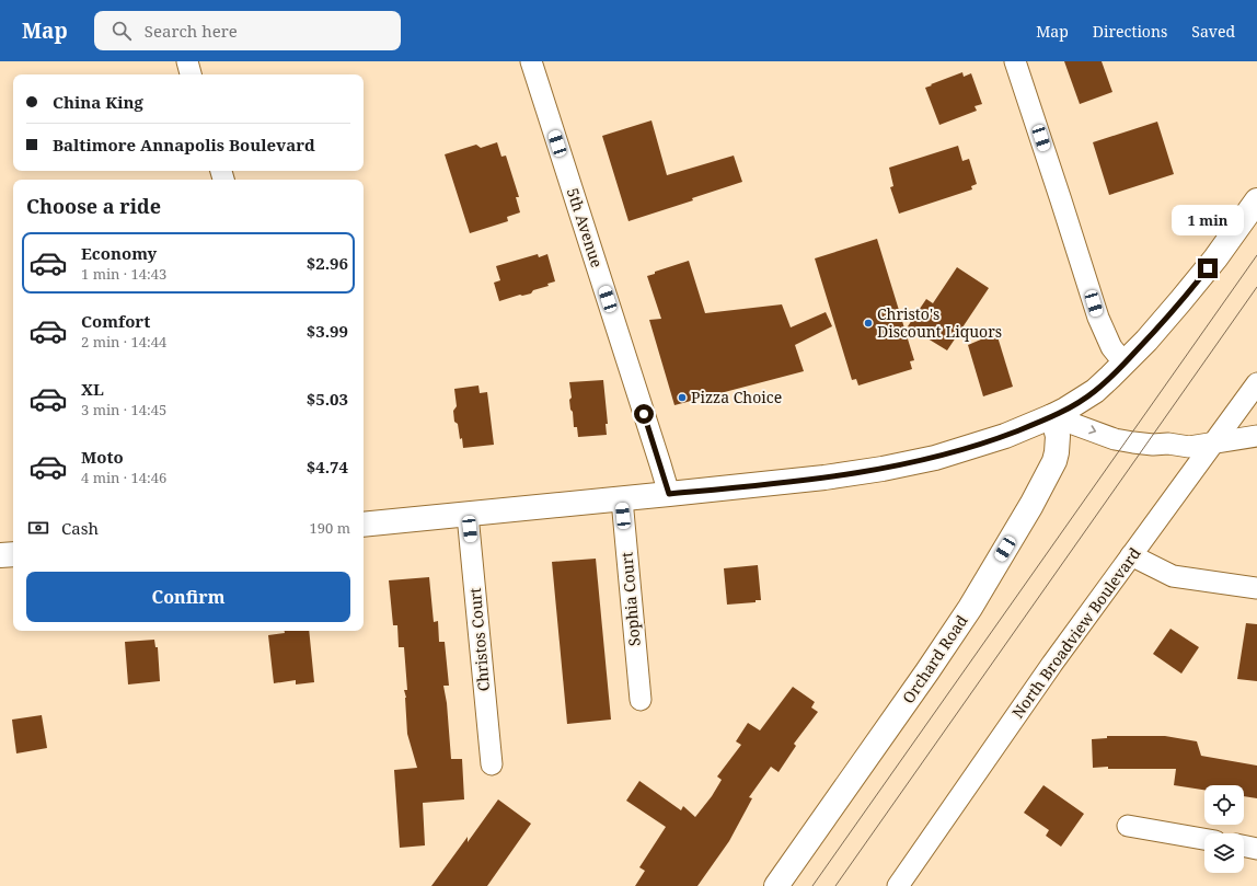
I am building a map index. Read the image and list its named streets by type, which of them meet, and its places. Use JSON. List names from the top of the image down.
{
  "streets": {
    "main road": ["Orchard Road"],
    "street": [
      "5th Avenue",
      "Sophia Court",
      "North Broadview Boulevard",
      "Christos Court"
    ]
  },
  "places": ["Christo's Discount Liquors", "Pizza Choice"],
  "page": {
    "header": "Map",
    "search": "Search here",
    "nav": ["Map", "Directions", "Saved"],
    "banner": ["China King", "Baltimore Annapolis Boulevard"],
    "heading": "Choose a ride",
    "bubble": "1 min",
    "list": [
      {
        "name": "Economy",
        "note": "1 min · 14:43",
        "value": "$2.96"
      },
      {
        "name": "Comfort",
        "note": "2 min · 14:44",
        "value": "$3.99"
      },
      {
        "name": "XL",
        "note": "3 min · 14:45",
        "value": "$5.03"
      },
      {
        "name": "Moto",
        "note": "4 min · 14:46",
        "value": "$4.74"
      }
    ],
    "pay": ["Cash", "190 m"],
    "buttons": "Confirm"
  }
}
